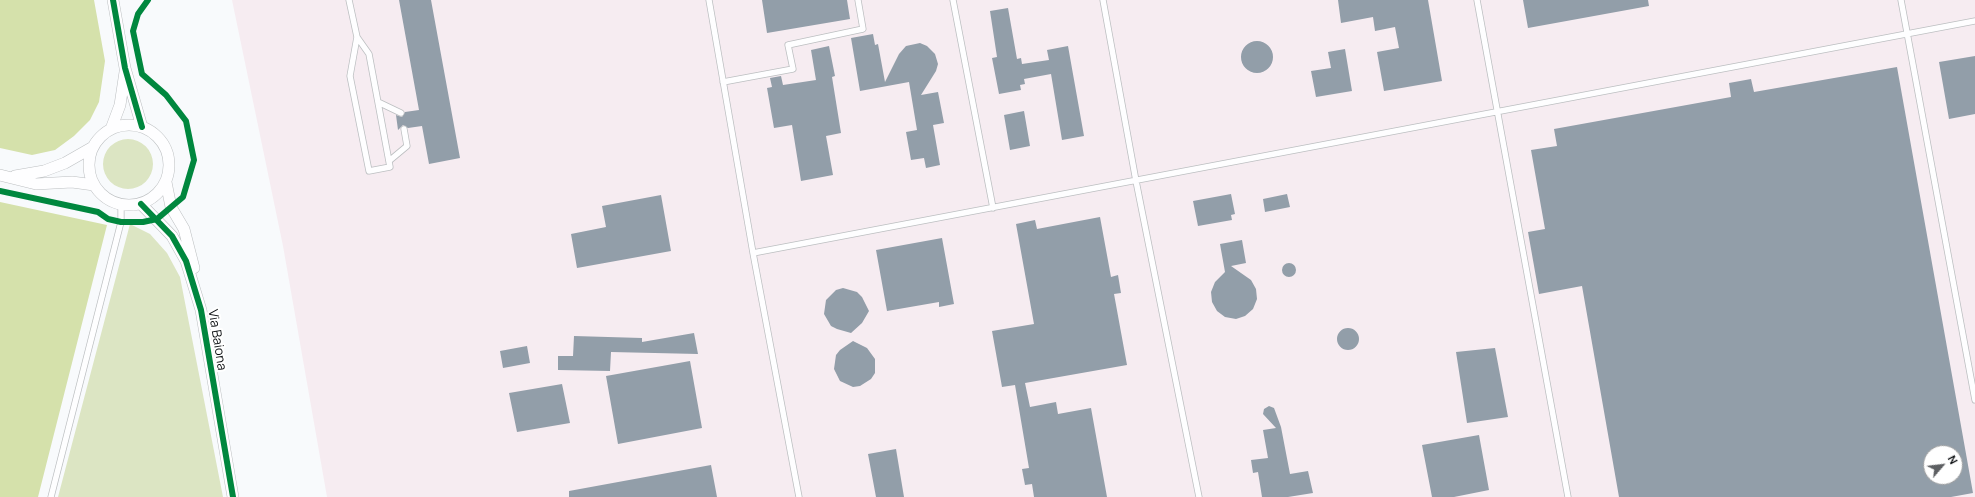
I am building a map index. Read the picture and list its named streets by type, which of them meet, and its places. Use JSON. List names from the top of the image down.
{
  "streets": {
    "street": ["Via Baiona"]
  },
  "north": "top right"
}
